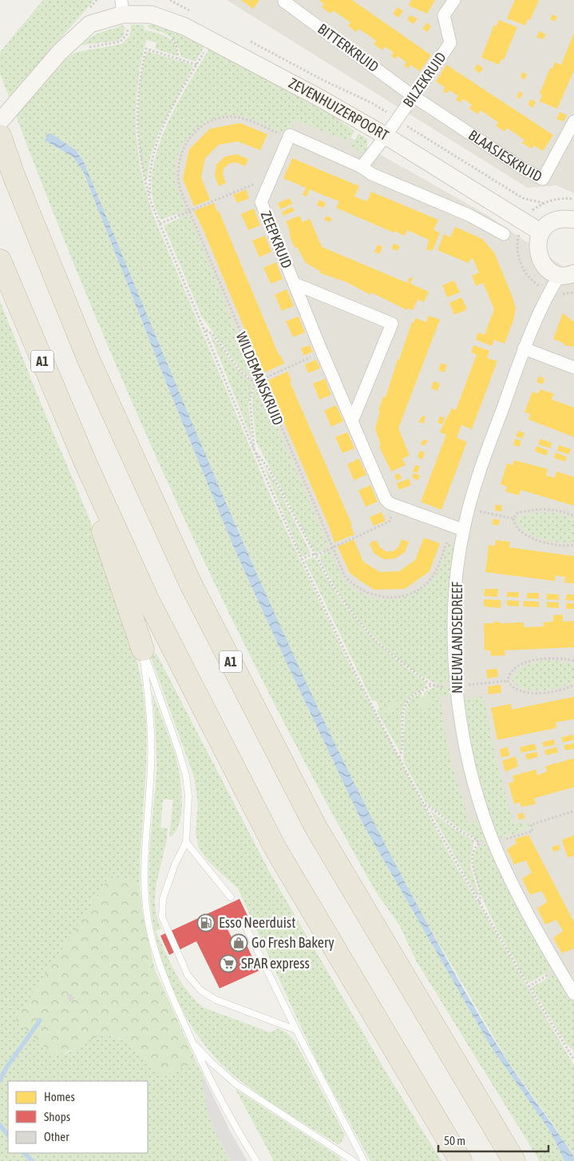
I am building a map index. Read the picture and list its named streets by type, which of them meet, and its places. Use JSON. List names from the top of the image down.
{
  "streets": {
    "highway": ["A1"],
    "street": [
      "BITTERKRUID",
      "BILZEKRUID",
      "ZEVENHUIZERPOORT",
      "BLAASJESKRUID",
      "ZEEPKRUID",
      "NIEUWLANDSEDREEF"
    ],
    "path": ["WILDEMANSKRUID"]
  },
  "crossings": [
    ["BITTERKRUID", "BILZEKRUID"],
    ["BITTERKRUID", "BLAASJESKRUID"],
    ["BILZEKRUID", "ZEVENHUIZERPOORT"],
    ["BILZEKRUID", "BLAASJESKRUID"],
    ["ZEEPKRUID", "WILDEMANSKRUID"],
    ["ZEEPKRUID", "NIEUWLANDSEDREEF"],
    ["WILDEMANSKRUID", "NIEUWLANDSEDREEF"]
  ],
  "places": {
    "fuel station": ["Esso Neerduist"],
    "shop": ["Go Fresh Bakery"],
    "supermarket": ["SPAR express"]
  },
  "legend": ["Homes", "Shops", "Other"],
  "scale_bar": "50 m"
}
